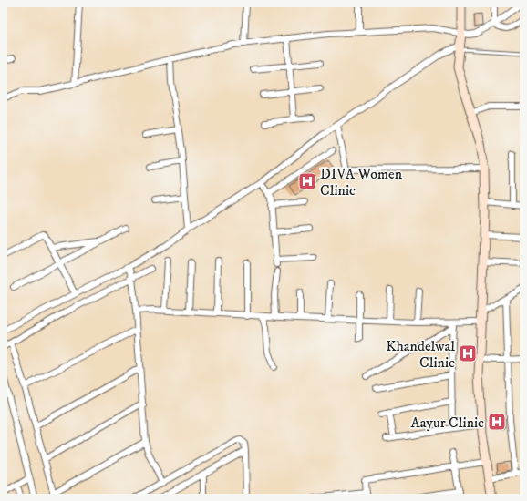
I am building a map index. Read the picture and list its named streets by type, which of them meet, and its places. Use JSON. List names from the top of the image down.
{
  "places": {
    "hospital": ["DIVA Women Clinic", "Khandelwal Clinic", "Aayur Clinic"]
  }
}
